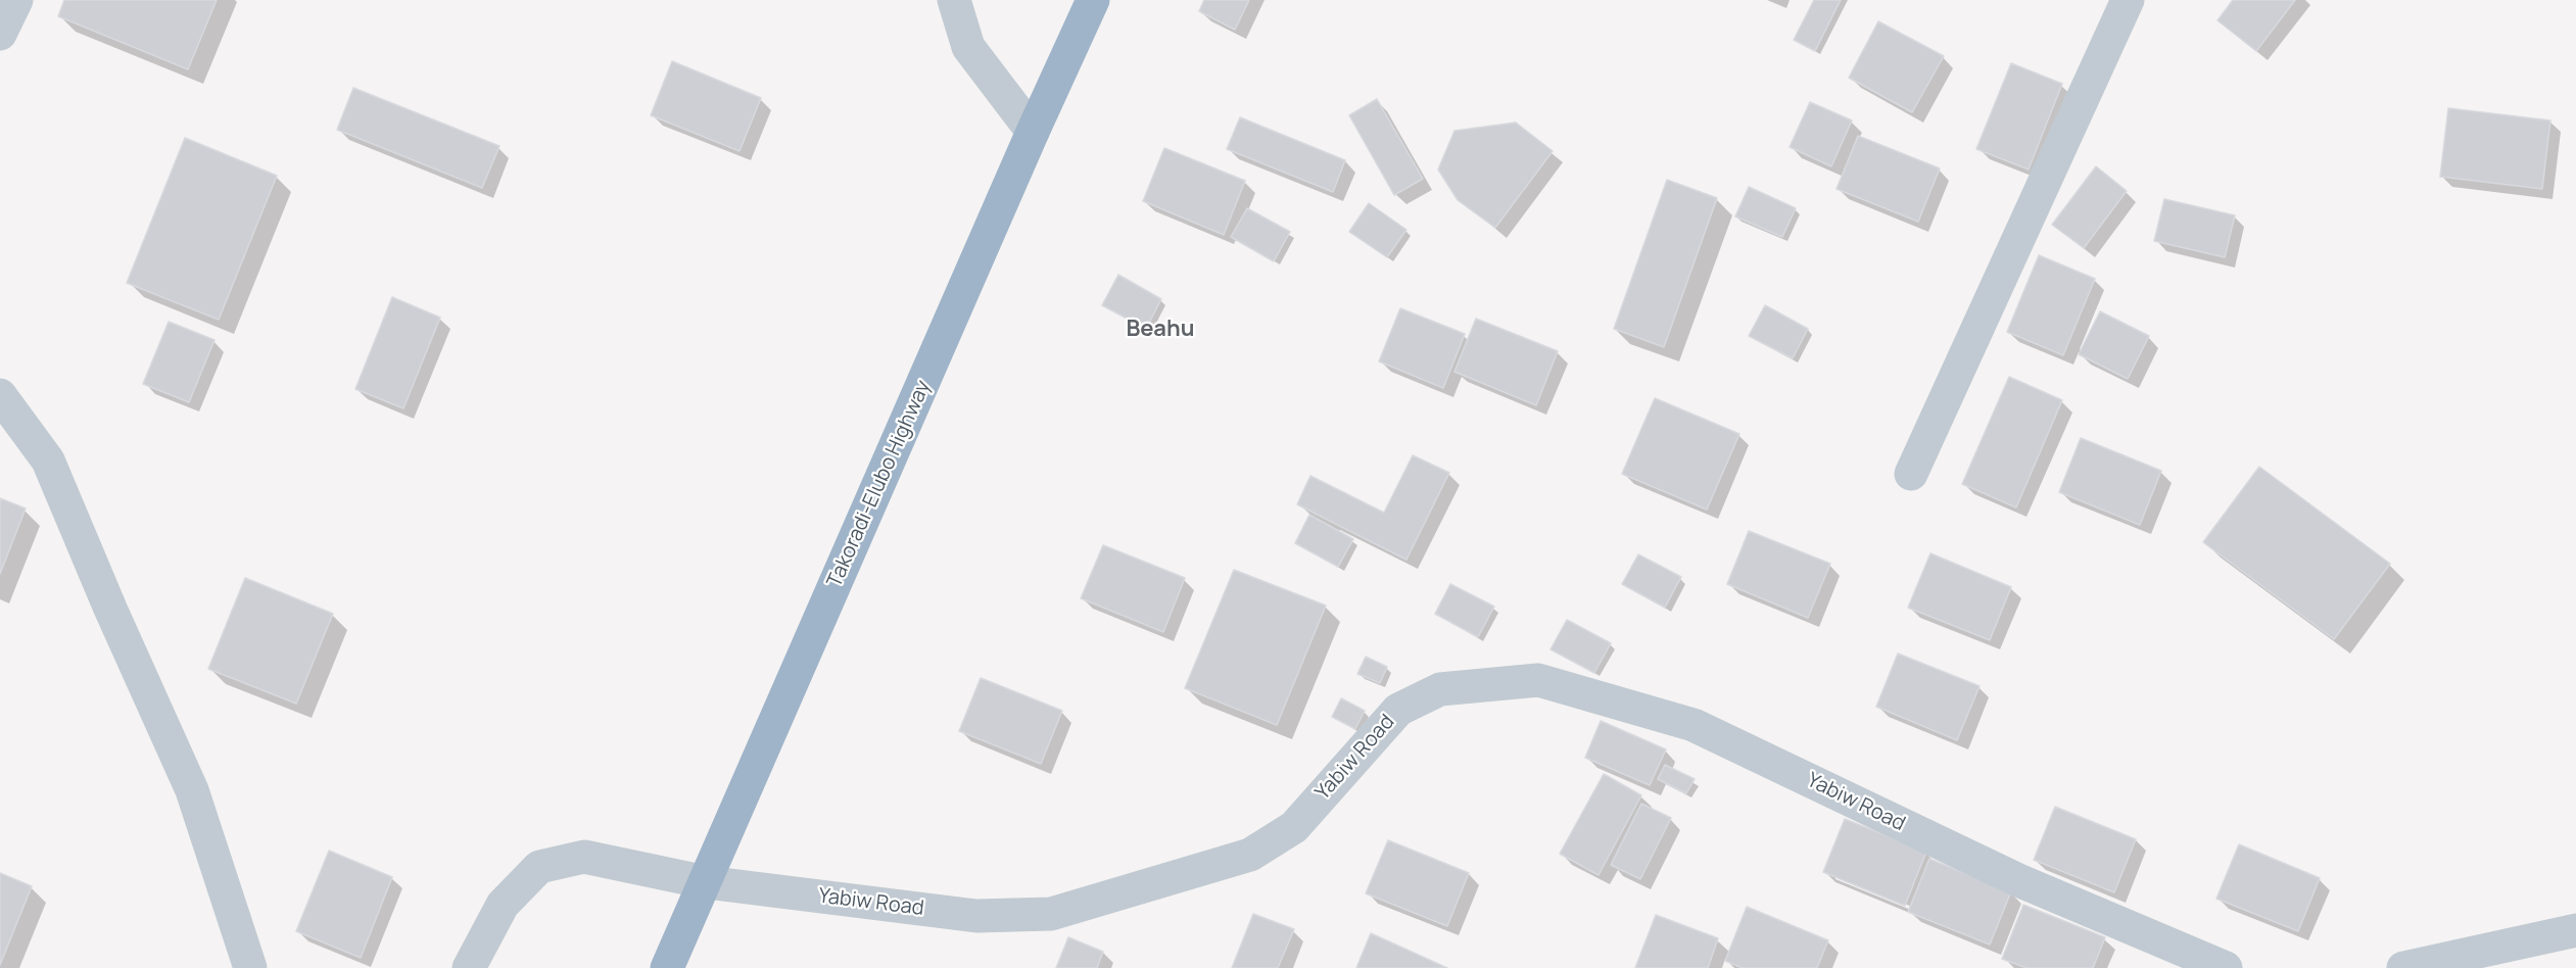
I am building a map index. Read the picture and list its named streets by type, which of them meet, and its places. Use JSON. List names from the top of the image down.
{
  "streets": {
    "highway": ["Takoradi-Elubo Highway"],
    "street": ["Yabiw Road"]
  },
  "crossings": [
    ["Takoradi-Elubo Highway", "Yabiw Road"]
  ],
  "districts": ["Beahu"]
}
